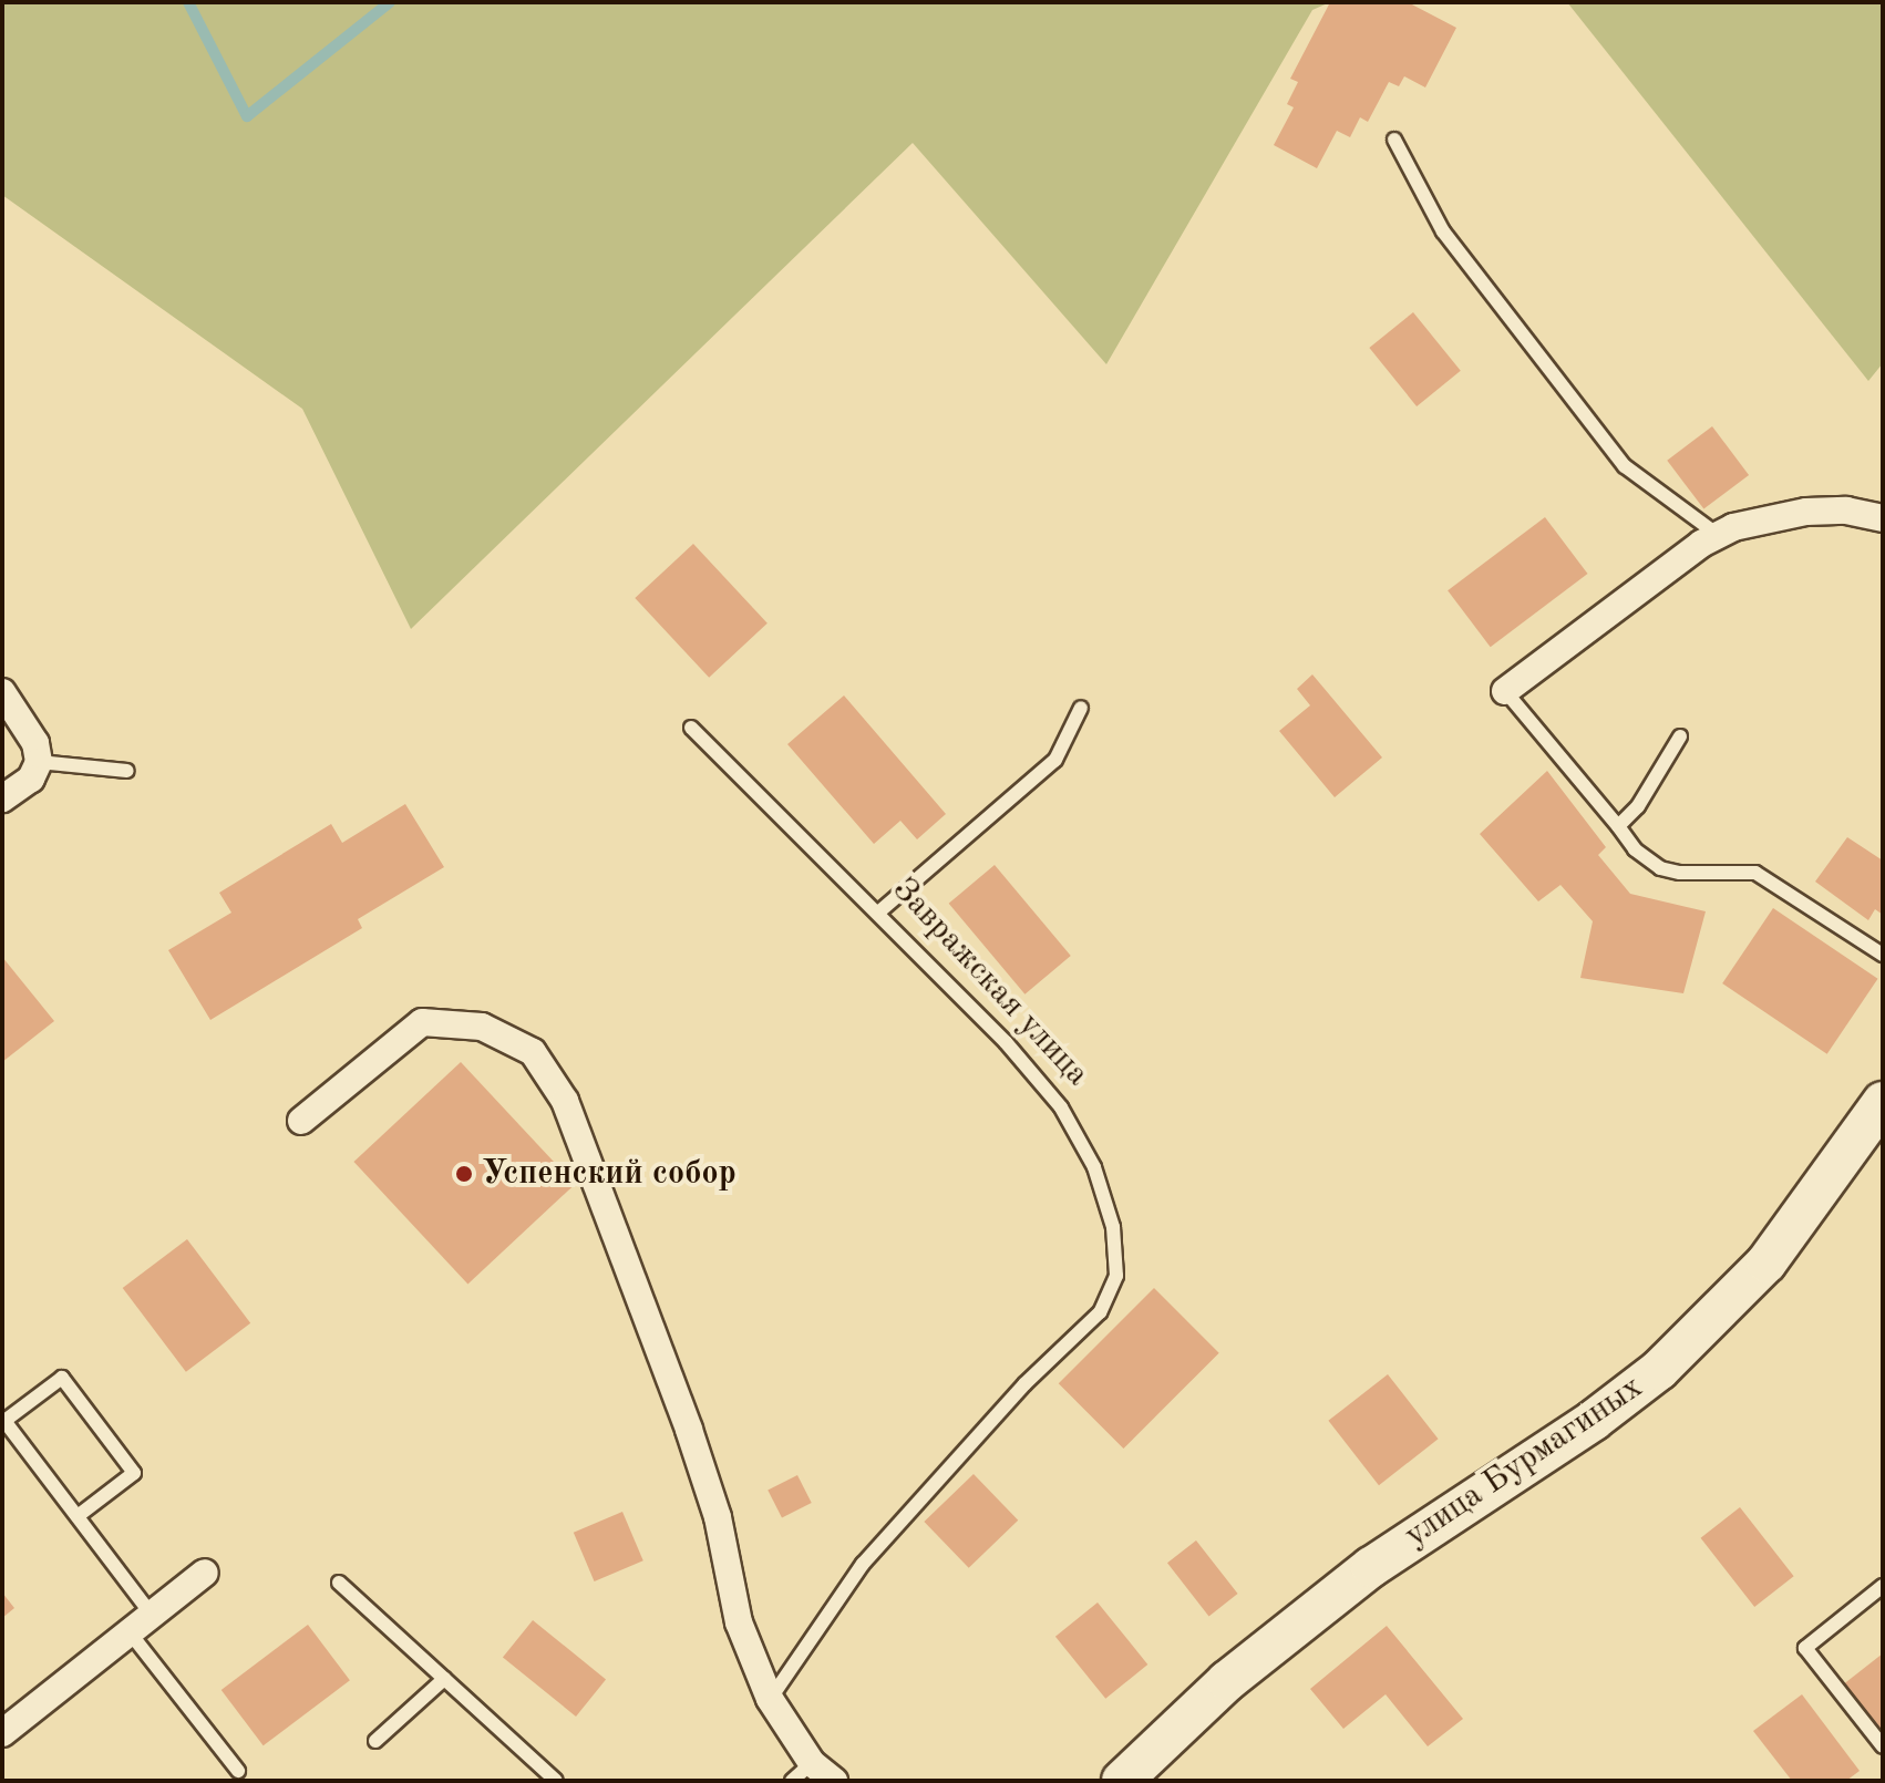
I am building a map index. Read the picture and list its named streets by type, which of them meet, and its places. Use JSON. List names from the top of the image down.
{
  "streets": {
    "street": ["улица Бурмагиных"],
    "lane": ["Завражская улица"]
  },
  "places": ["Успенский собор"]
}
